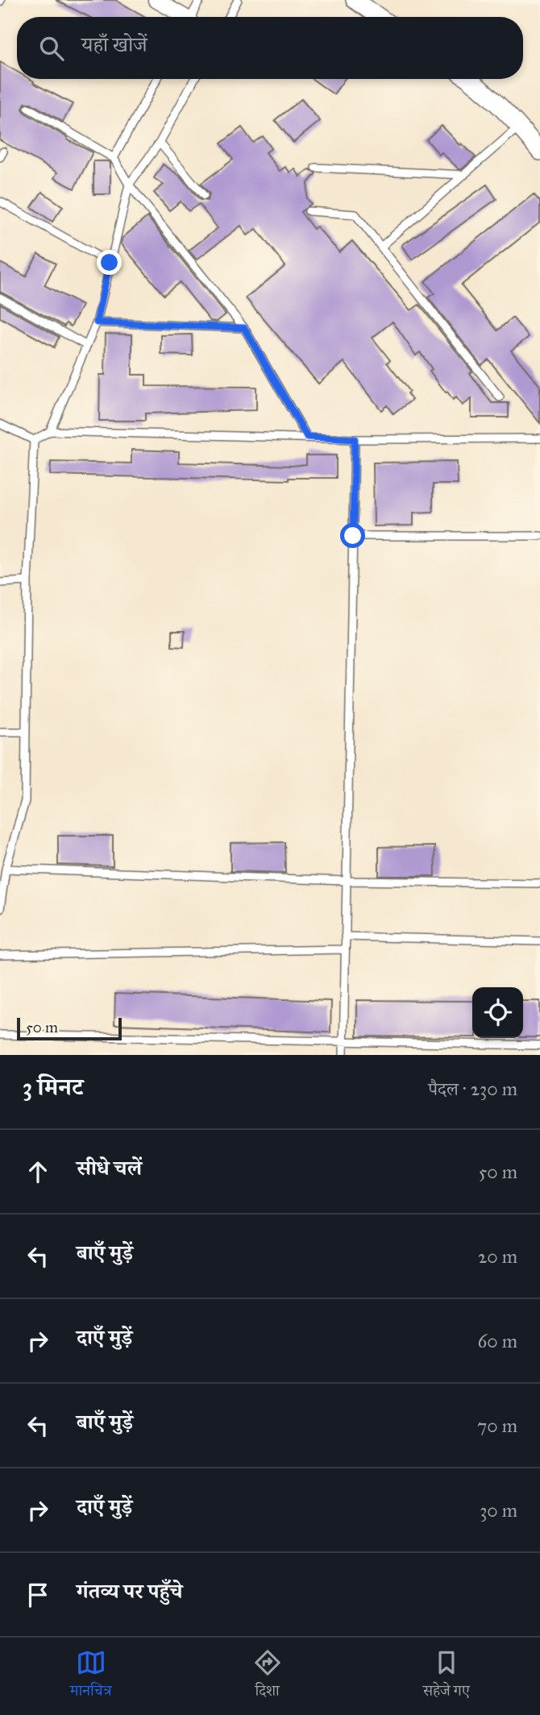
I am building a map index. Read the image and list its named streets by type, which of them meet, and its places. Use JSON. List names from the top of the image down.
{
  "scale_bar": "50 m",
  "page": {
    "search": "यहाँ खोजें",
    "scale": "50 m",
    "heading": ["3 मिनट", "पैदल · 230 m"],
    "list": [
      ["सीधे चलें", "50 m"],
      ["बाएँ मुड़ें", "20 m"],
      ["दाएँ मुड़ें", "60 m"],
      ["बाएँ मुड़ें", "70 m"],
      ["दाएँ मुड़ें", "30 m"],
      "गंतव्य पर पहुँचे"
    ],
    "nav": ["मानचित्र", "दिशा", "सहेजे गए"]
  }
}
